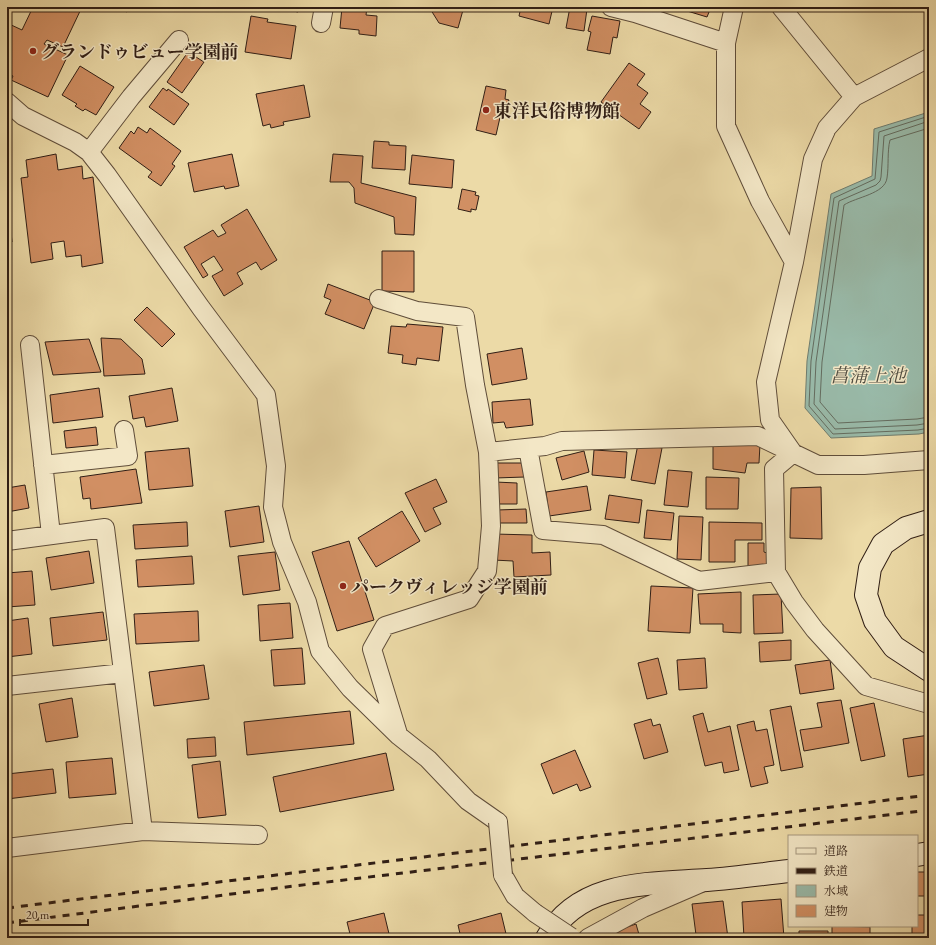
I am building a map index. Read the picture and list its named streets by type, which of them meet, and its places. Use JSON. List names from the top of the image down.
{
  "water": ["菖蒲上池"],
  "places": ["グランドゥビュー学園前", "東洋民俗博物館", "パークヴィレッジ学園前"],
  "legend": [
    "道路",
    "鉄道",
    "水域",
    "建物"
  ],
  "scale_bar": "20 m"
}
